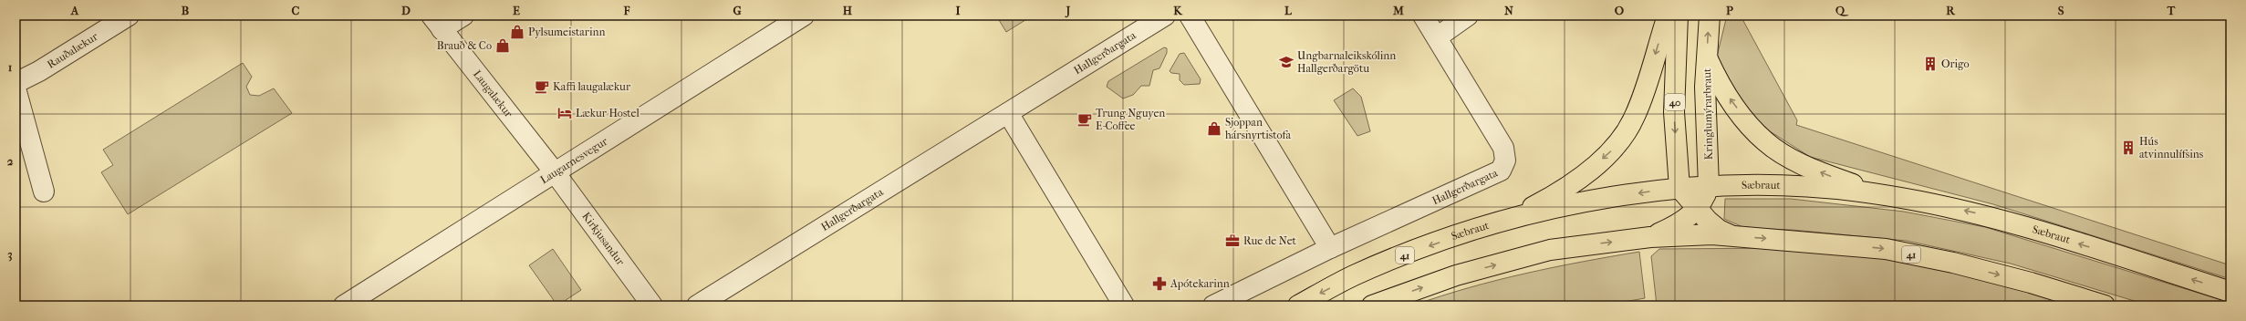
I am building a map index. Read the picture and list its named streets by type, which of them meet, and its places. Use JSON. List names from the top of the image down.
{
  "streets": {
    "main road": [
      "40",
      "Kringlumýrarbraut",
      "Sæbraut",
      "41"
    ],
    "street": [
      "Rauðalækur",
      "Hallgerðargata",
      "Laugalækur",
      "Laugarnesvegur",
      "Kirkjusandur"
    ]
  },
  "crossings": [
    ["Laugalækur", "Laugarnesvegur"],
    ["Laugalækur", "Kirkjusandur"],
    ["40", "Sæbraut"],
    ["Kringlumýrarbraut", "Sæbraut"],
    ["Kringlumýrarbraut", "41"],
    ["Laugarnesvegur", "Kirkjusandur"]
  ],
  "places": {
    "shop": ["Pylsumeistarinn", "Brauð & Co", "Sjoppan hársnyrtistofa"],
    "school or university": ["Ungbarnaleikskólinn Hallgerðargötu"],
    "building": ["Origo", "Hús atvinnulífsins"],
    "cafe": ["Kaffi laugalækur", "Trung Nguyen E-Coffee"],
    "hotel": ["Lækur Hostel"],
    "office": ["Rue de Net"],
    "pharmacy": ["Apótekarinn"]
  },
  "grid": {
    "columns": [
      "A",
      "B",
      "C",
      "D",
      "E",
      "F",
      "G",
      "H",
      "I",
      "J",
      "K",
      "L",
      "M",
      "N",
      "O",
      "P",
      "Q",
      "R",
      "S",
      "T"
    ],
    "rows": ["1", "2", "3"]
  }
}
